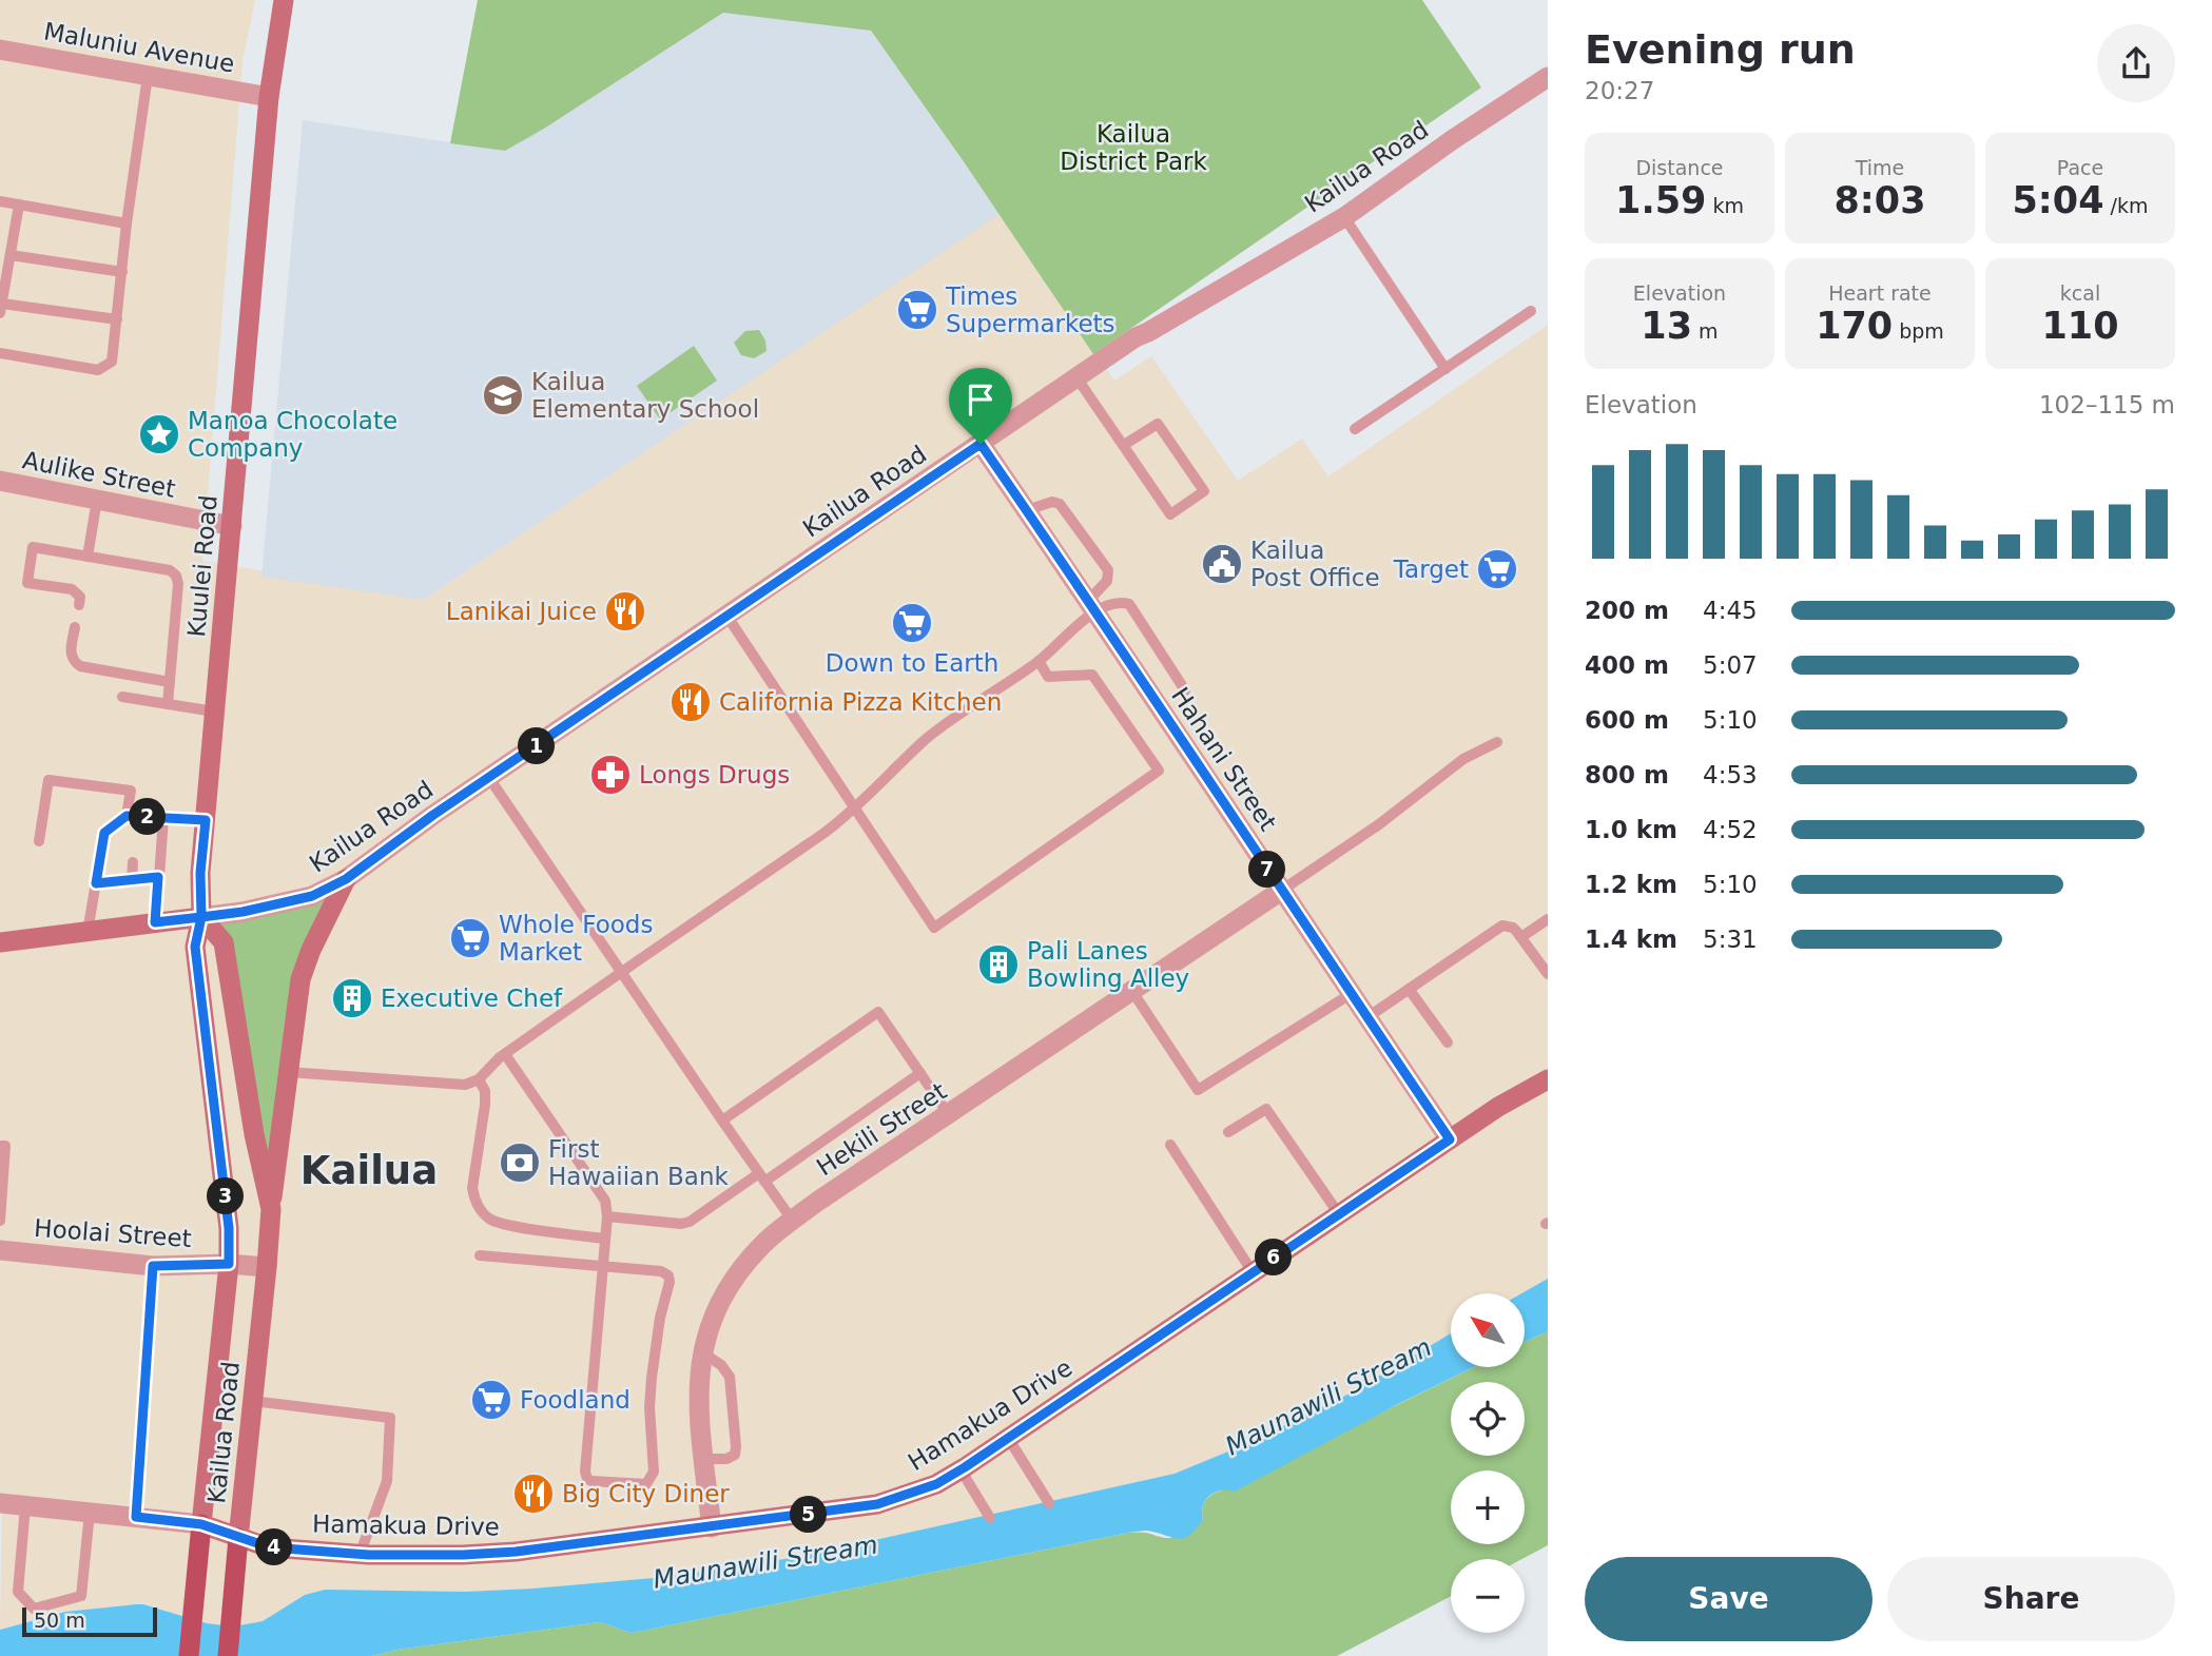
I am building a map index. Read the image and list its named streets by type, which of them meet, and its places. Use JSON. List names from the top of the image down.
{
  "streets": {
    "main road": ["Kailua Road", "Kuulei Road", "Hamakua Drive"],
    "street": [
      "Maluniu Avenue",
      "Aulike Street",
      "Hahani Street",
      "Hekili Street",
      "Hoolai Street"
    ]
  },
  "crossings": [
    ["Maluniu Avenue", "Kuulei Road"],
    ["Kailua Road", "Kuulei Road"],
    ["Kailua Road", "Hahani Street"],
    ["Kailua Road", "Hoolai Street"],
    ["Kailua Road", "Hamakua Drive"],
    ["Aulike Street", "Kuulei Road"],
    ["Hahani Street", "Hekili Street"],
    ["Hahani Street", "Hamakua Drive"],
    ["Hekili Street", "Hamakua Drive"]
  ],
  "districts": ["Kailua"],
  "water": ["Maunawili Stream"],
  "parks": ["Kailua District Park"],
  "places": {
    "supermarket": [
      "Times Supermarkets",
      "Target",
      "Down to Earth",
      "Whole Foods Market",
      "Foodland"
    ],
    "school or university": ["Kailua Elementary School"],
    "place": ["Manoa Chocolate Company"],
    "public building": ["Kailua Post Office"],
    "restaurant": ["Lanikai Juice", "California Pizza Kitchen", "Big City Diner"],
    "pharmacy": ["Longs Drugs"],
    "building": ["Pali Lanes Bowling Alley", "Executive Chef"],
    "bank": ["First Hawaiian Bank"]
  },
  "scale_bar": "50 m",
  "north": "top left",
  "page": {
    "heading": ["Evening run", "20:27"],
    "stats": [
      ["Distance", "1.59 km"],
      ["Time", "8:03"],
      ["Pace", "5:04 /km"],
      ["Elevation", "13 m"],
      ["Heart rate", "170 bpm"],
      ["kcal", "110"]
    ],
    "chart": ["Elevation", "102–115 m"],
    "list": [
      {
        "name": "200 m",
        "note": "4:45"
      },
      {
        "name": "400 m",
        "note": "5:07"
      },
      {
        "name": "600 m",
        "note": "5:10"
      },
      {
        "name": "800 m",
        "note": "4:53"
      },
      {
        "name": "1.0 km",
        "note": "4:52"
      },
      {
        "name": "1.2 km",
        "note": "5:10"
      },
      {
        "name": "1.4 km",
        "note": "5:31"
      }
    ],
    "pins": [
      "1",
      "2",
      "7",
      "3",
      "6",
      "5",
      "4"
    ],
    "map_buttons": ["+", "−"],
    "buttons": ["Save", "Share"],
    "scale": "50 m"
  }
}
